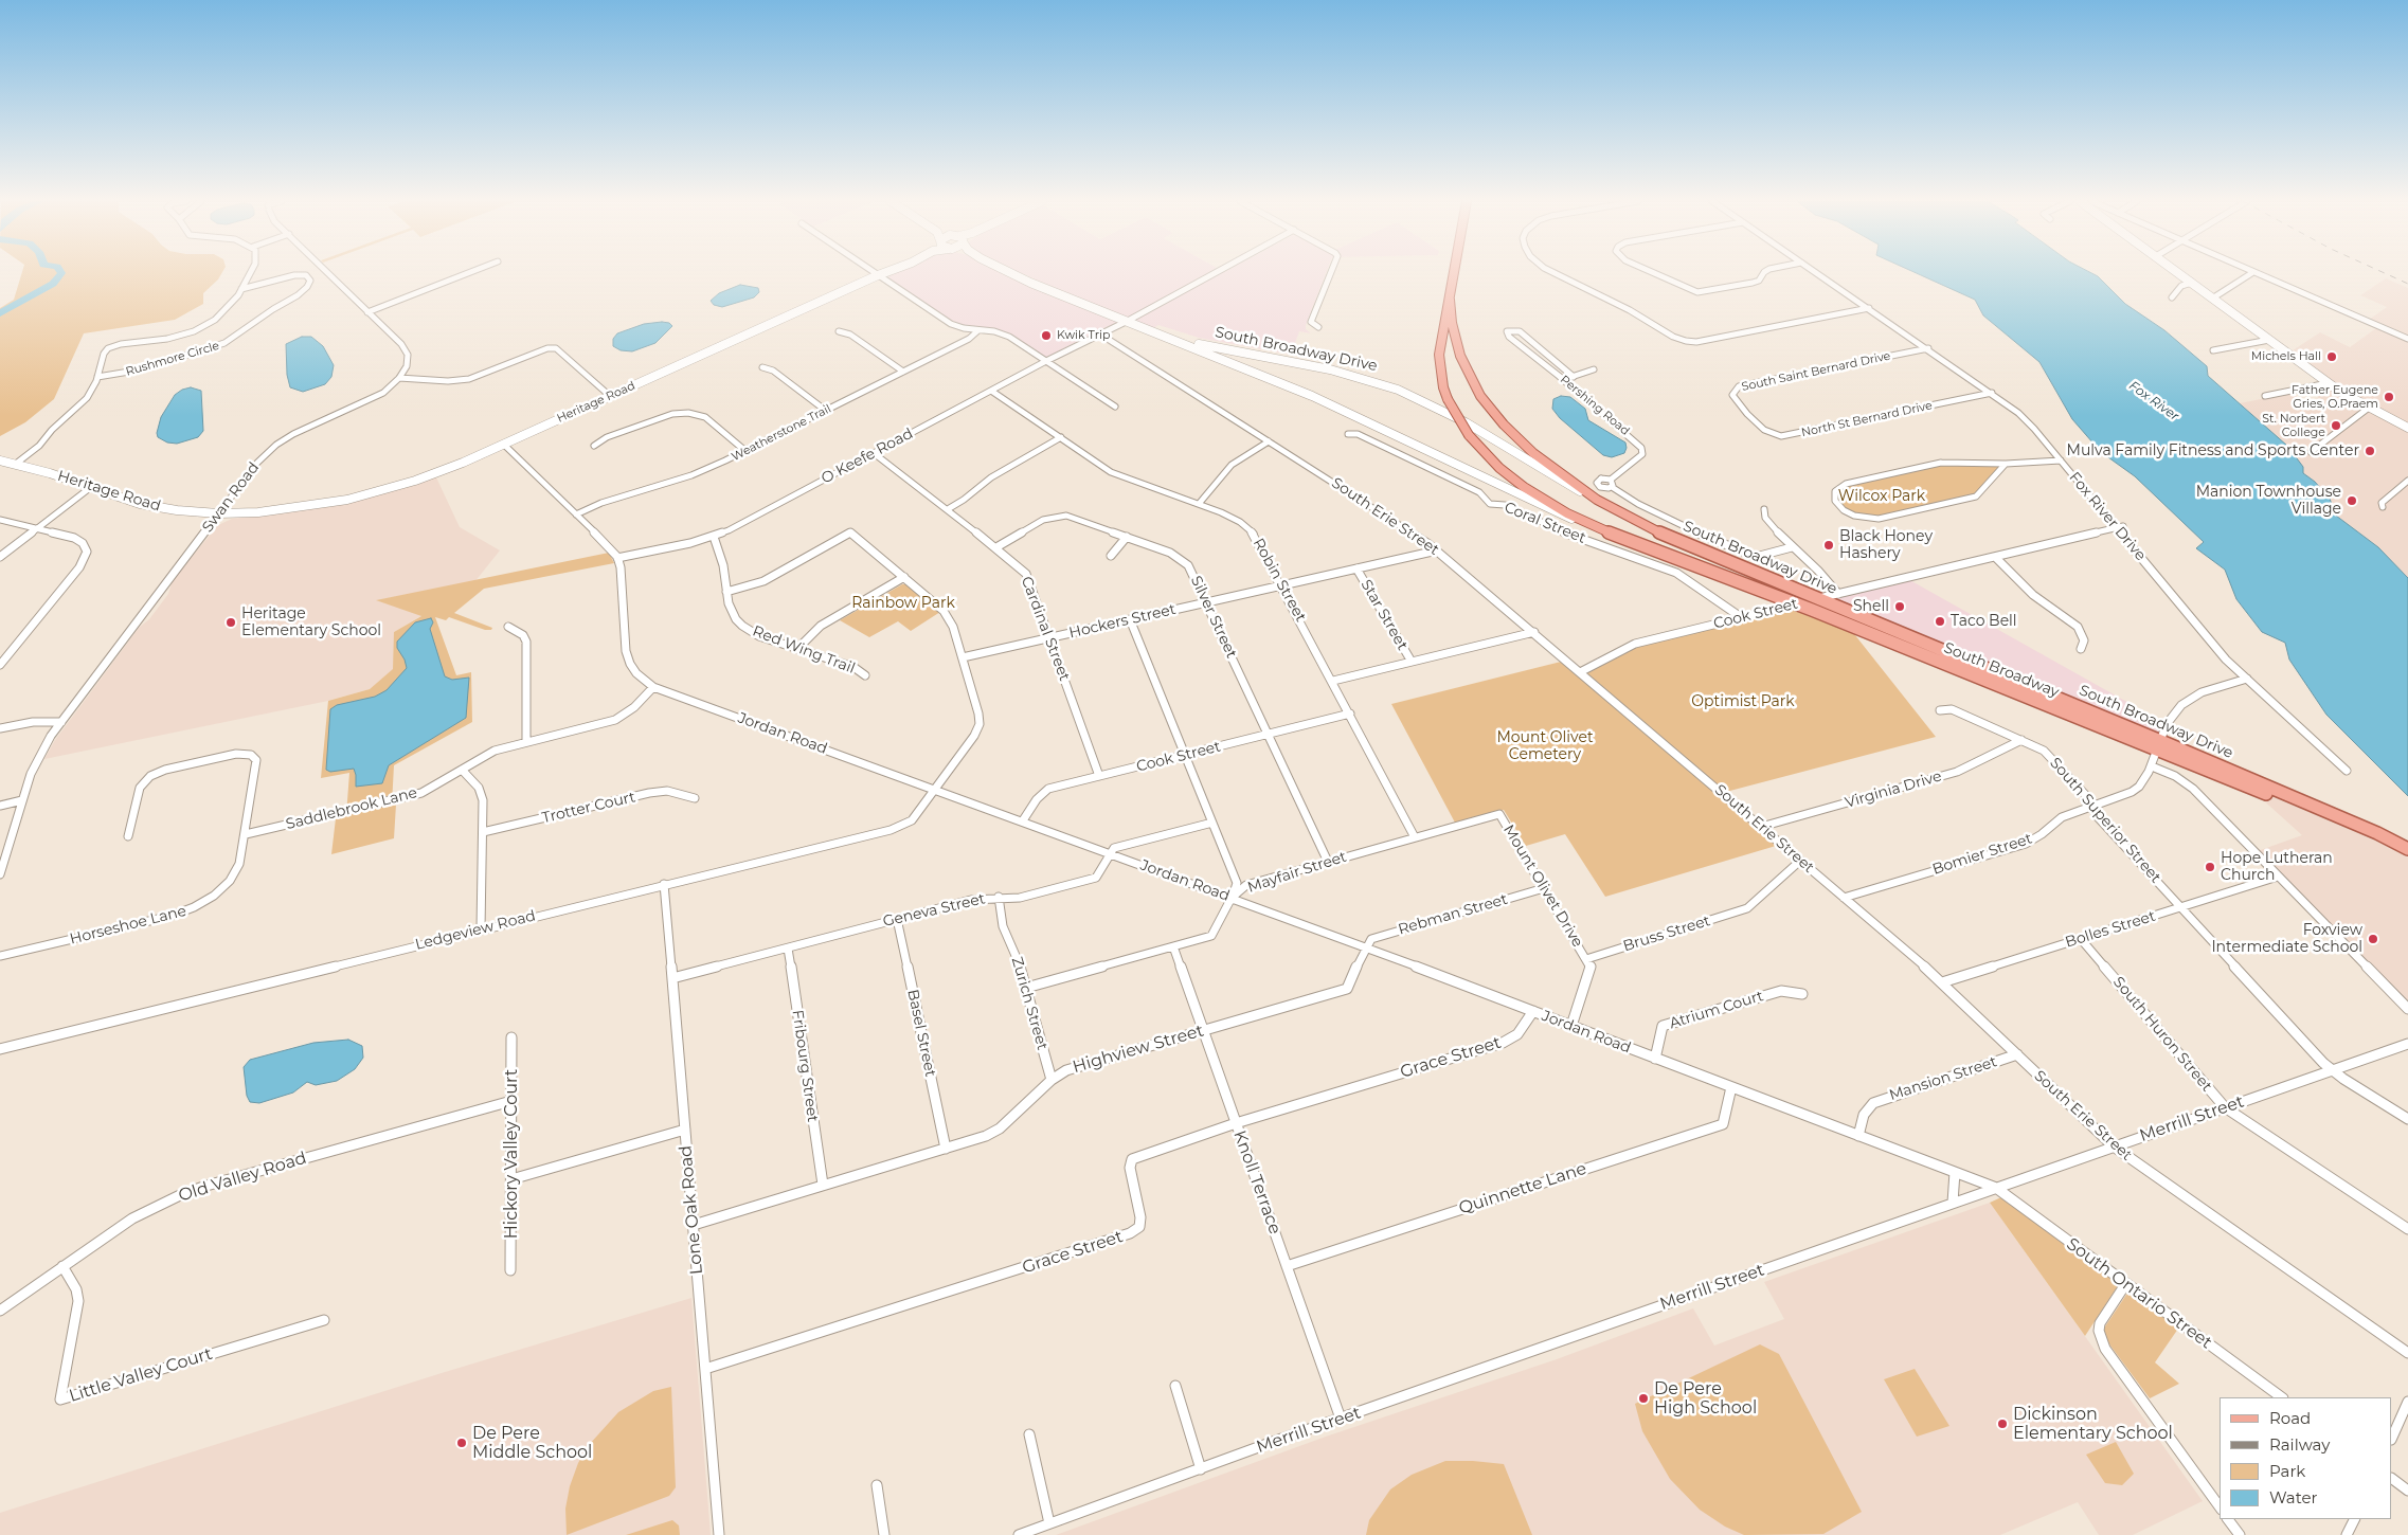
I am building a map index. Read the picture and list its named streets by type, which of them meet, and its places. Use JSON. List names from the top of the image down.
{
  "streets": {
    "main road": ["South Broadway Drive", "Heritage Road", "South Broadway"],
    "street": [
      "Rushmore Circle",
      "South Saint Bernard Drive",
      "Pershing Road",
      "North St Bernard Drive",
      "Weatherstone Trail",
      "O Keefe Road",
      "Swan Road",
      "South Erie Street",
      "Fox River Drive",
      "Coral Street",
      "Robin Street",
      "Cook Street",
      "Star Street",
      "Silver Street",
      "Hockers Street",
      "Cardinal Street",
      "Red Wing Trail",
      "Jordan Road",
      "Virginia Drive",
      "Trotter Court",
      "Saddlebrook Lane",
      "South Superior Street",
      "Bomier Street",
      "Mayfair Street",
      "Mount Olivet Drive",
      "Geneva Street",
      "Rebman Street",
      "Horseshoe Lane",
      "Bolles Street",
      "Ledgeview Road",
      "Bruss Street",
      "Zurich Street",
      "Atrium Court",
      "Basel Street",
      "South Huron Street",
      "Highview Street",
      "Grace Street",
      "Fribourg Street",
      "Mansion Street",
      "Merrill Street",
      "Hickory Valley Court",
      "Old Valley Road",
      "Knoll Terrace",
      "Quinnette Lane",
      "Lone Oak Road",
      "South Ontario Street",
      "Little Valley Court"
    ]
  },
  "crossings": [
    ["South Broadway Drive", "O Keefe Road"],
    ["South Broadway Drive", "Cook Street"],
    ["South Broadway Drive", "South Broadway"],
    ["South Broadway Drive", "Bomier Street"],
    ["South Saint Bernard Drive", "North St Bernard Drive"],
    ["South Saint Bernard Drive", "Fox River Drive"],
    ["Heritage Road", "Swan Road"],
    ["Heritage Road", "Jordan Road"],
    ["North St Bernard Drive", "Fox River Drive"],
    ["Weatherstone Trail", "Jordan Road"],
    ["O Keefe Road", "South Erie Street"],
    ["O Keefe Road", "Robin Street"],
    ["O Keefe Road", "Cardinal Street"],
    ["O Keefe Road", "Red Wing Trail"],
    ["O Keefe Road", "Jordan Road"],
    ["South Erie Street", "Cook Street"],
    ["South Erie Street", "Hockers Street"],
    ["South Erie Street", "Virginia Drive"],
    ["South Erie Street", "Bomier Street"],
    ["South Erie Street", "Bolles Street"],
    ["South Erie Street", "Bruss Street"],
    ["South Erie Street", "Mansion Street"],
    ["South Erie Street", "Merrill Street"],
    ["Fox River Drive", "Cook Street"],
    ["Fox River Drive", "Bomier Street"],
    ["Coral Street", "Cook Street"],
    ["Robin Street", "Cook Street"],
    ["Robin Street", "Hockers Street"],
    ["Robin Street", "Mayfair Street"],
    ["Cook Street", "Silver Street"],
    ["Cook Street", "Cardinal Street"],
    ["Cook Street", "South Broadway"],
    ["Cook Street", "Jordan Road"],
    ["Star Street", "Hockers Street"],
    ["Silver Street", "Hockers Street"],
    ["Silver Street", "Cardinal Street"],
    ["Silver Street", "Mayfair Street"],
    ["Hockers Street", "Cardinal Street"],
    ["Hockers Street", "Ledgeview Road"],
    ["Red Wing Trail", "Ledgeview Road"],
    ["South Broadway", "Bomier Street"],
    ["Jordan Road", "Saddlebrook Lane"],
    ["Jordan Road", "Mayfair Street"],
    ["Jordan Road", "Geneva Street"],
    ["Jordan Road", "Rebman Street"],
    ["Jordan Road", "Ledgeview Road"],
    ["Jordan Road", "Atrium Court"],
    ["Jordan Road", "Highview Street"],
    ["Jordan Road", "Grace Street"],
    ["Jordan Road", "Mansion Street"],
    ["Jordan Road", "Merrill Street"],
    ["Jordan Road", "Quinnette Lane"],
    ["Jordan Road", "South Ontario Street"],
    ["Virginia Drive", "South Superior Street"],
    ["Saddlebrook Lane", "Horseshoe Lane"],
    ["South Superior Street", "Bomier Street"],
    ["South Superior Street", "Bolles Street"],
    ["South Superior Street", "Merrill Street"],
    ["Mayfair Street", "Mount Olivet Drive"],
    ["Mayfair Street", "Zurich Street"],
    ["Mayfair Street", "Knoll Terrace"],
    ["Mount Olivet Drive", "Rebman Street"],
    ["Mount Olivet Drive", "Bruss Street"],
    ["Geneva Street", "Zurich Street"],
    ["Geneva Street", "Basel Street"],
    ["Geneva Street", "Fribourg Street"],
    ["Geneva Street", "Lone Oak Road"],
    ["Rebman Street", "Highview Street"],
    ["Bolles Street", "South Huron Street"],
    ["Ledgeview Road", "Lone Oak Road"],
    ["Zurich Street", "Highview Street"],
    ["Basel Street", "Highview Street"],
    ["South Huron Street", "Merrill Street"],
    ["Highview Street", "Fribourg Street"],
    ["Highview Street", "Knoll Terrace"],
    ["Highview Street", "Lone Oak Road"],
    ["Grace Street", "Knoll Terrace"],
    ["Grace Street", "Lone Oak Road"],
    ["Merrill Street", "Knoll Terrace"],
    ["Merrill Street", "South Ontario Street"],
    ["Hickory Valley Court", "Old Valley Road"],
    ["Old Valley Road", "Little Valley Court"],
    ["Knoll Terrace", "Quinnette Lane"]
  ],
  "water": ["Fox River"],
  "parks": [
    "Wilcox Park",
    "Rainbow Park",
    "Optimist Park",
    "Mount Olivet Cemetery"
  ],
  "places": [
    "Kwik Trip",
    "Michels Hall",
    "Father Eugene Gries, O.Praem",
    "St. Norbert College",
    "Mulva Family Fitness and Sports Center",
    "Manion Townhouse Village",
    "Black Honey Hashery",
    "Shell",
    "Taco Bell",
    "Heritage Elementary School",
    "Hope Lutheran Church",
    "Foxview Intermediate School",
    "De Pere High School",
    "Dickinson Elementary School",
    "De Pere Middle School"
  ],
  "legend": [
    "Road",
    "Railway",
    "Park",
    "Water"
  ]
}
